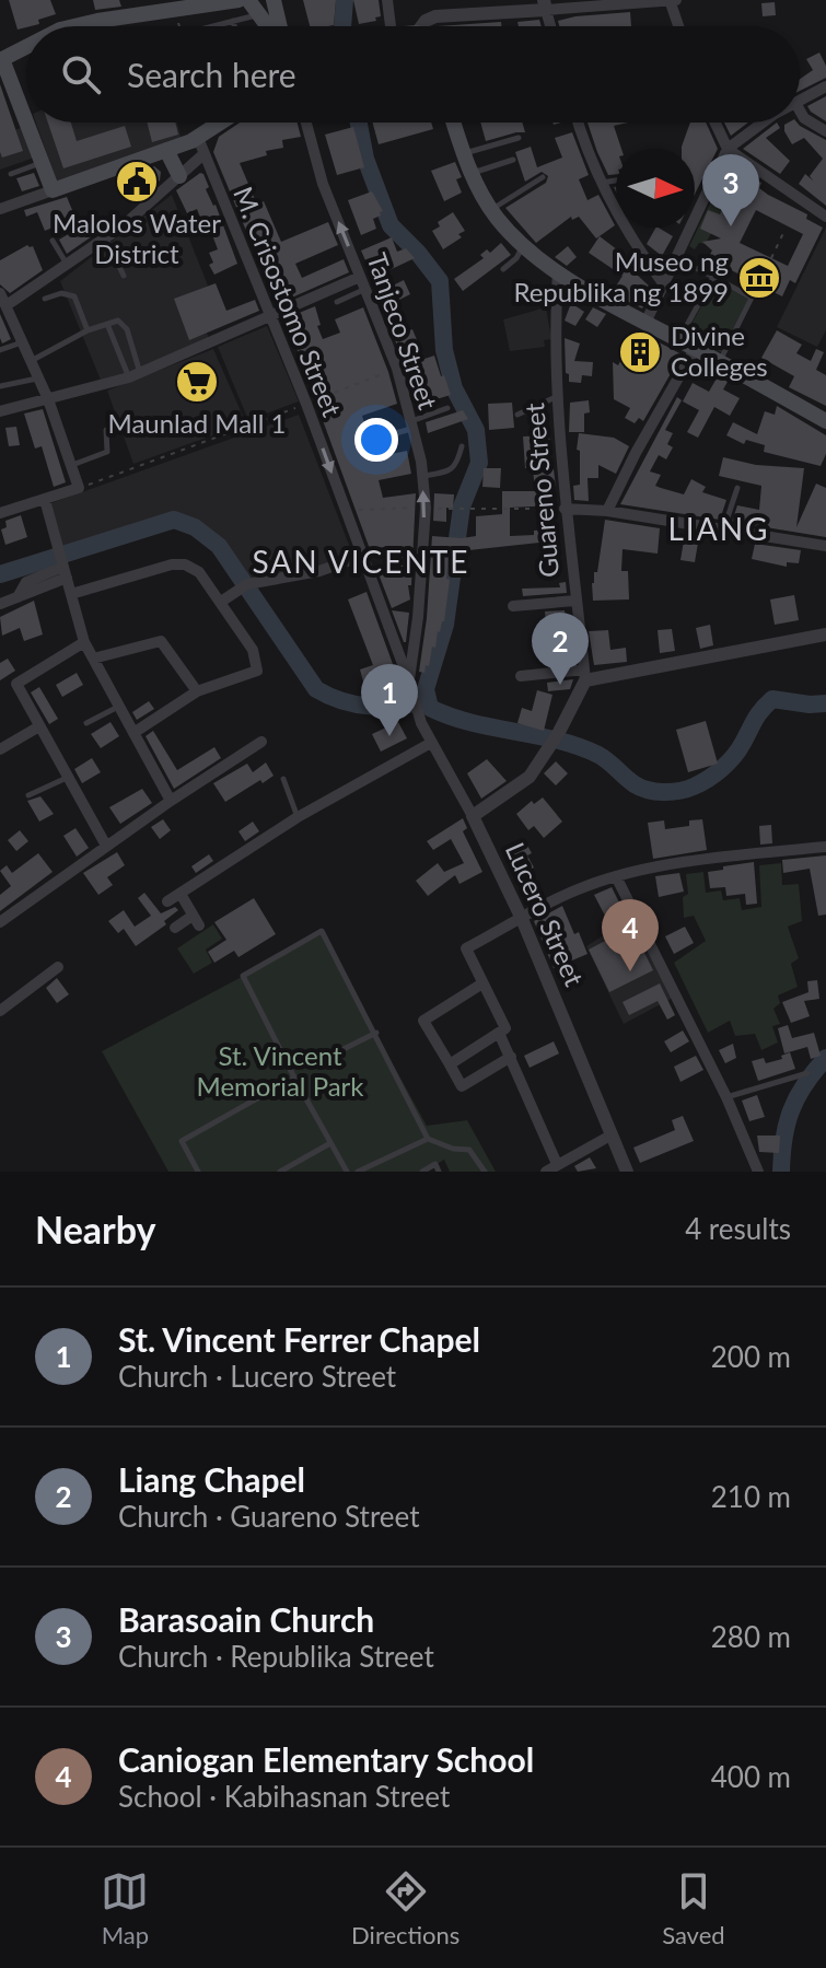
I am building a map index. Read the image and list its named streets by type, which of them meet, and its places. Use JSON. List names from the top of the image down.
{
  "streets": {
    "street": [
      "M. Crisostomo Street",
      "Tanjeco Street",
      "Guareno Street",
      "Lucero Street"
    ]
  },
  "crossings": [
    ["M. Crisostomo Street", "Tanjeco Street"],
    ["M. Crisostomo Street", "Lucero Street"],
    ["Tanjeco Street", "Lucero Street"]
  ],
  "districts": ["LIANG", "SAN VICENTE"],
  "parks": ["St. Vincent Memorial Park"],
  "places": {
    "public building": ["Malolos Water District"],
    "museum": ["Museo ng Republika ng 1899"],
    "building": ["Divine Colleges"],
    "supermarket": ["Maunlad Mall 1"]
  },
  "north": "right",
  "page": {
    "search": "Search here",
    "pins": [
      "3",
      "2",
      "1",
      "4"
    ],
    "heading": ["Nearby", "4 results"],
    "list": [
      {
        "mark": "1",
        "name": "St. Vincent Ferrer Chapel",
        "note": "Church · Lucero Street",
        "value": "200 m"
      },
      {
        "mark": "2",
        "name": "Liang Chapel",
        "note": "Church · Guareno Street",
        "value": "210 m"
      },
      {
        "mark": "3",
        "name": "Barasoain Church",
        "note": "Church · Republika Street",
        "value": "280 m"
      },
      {
        "mark": "4",
        "name": "Caniogan Elementary School",
        "note": "School · Kabihasnan Street",
        "value": "400 m"
      }
    ],
    "nav": ["Map", "Directions", "Saved"]
  }
}
